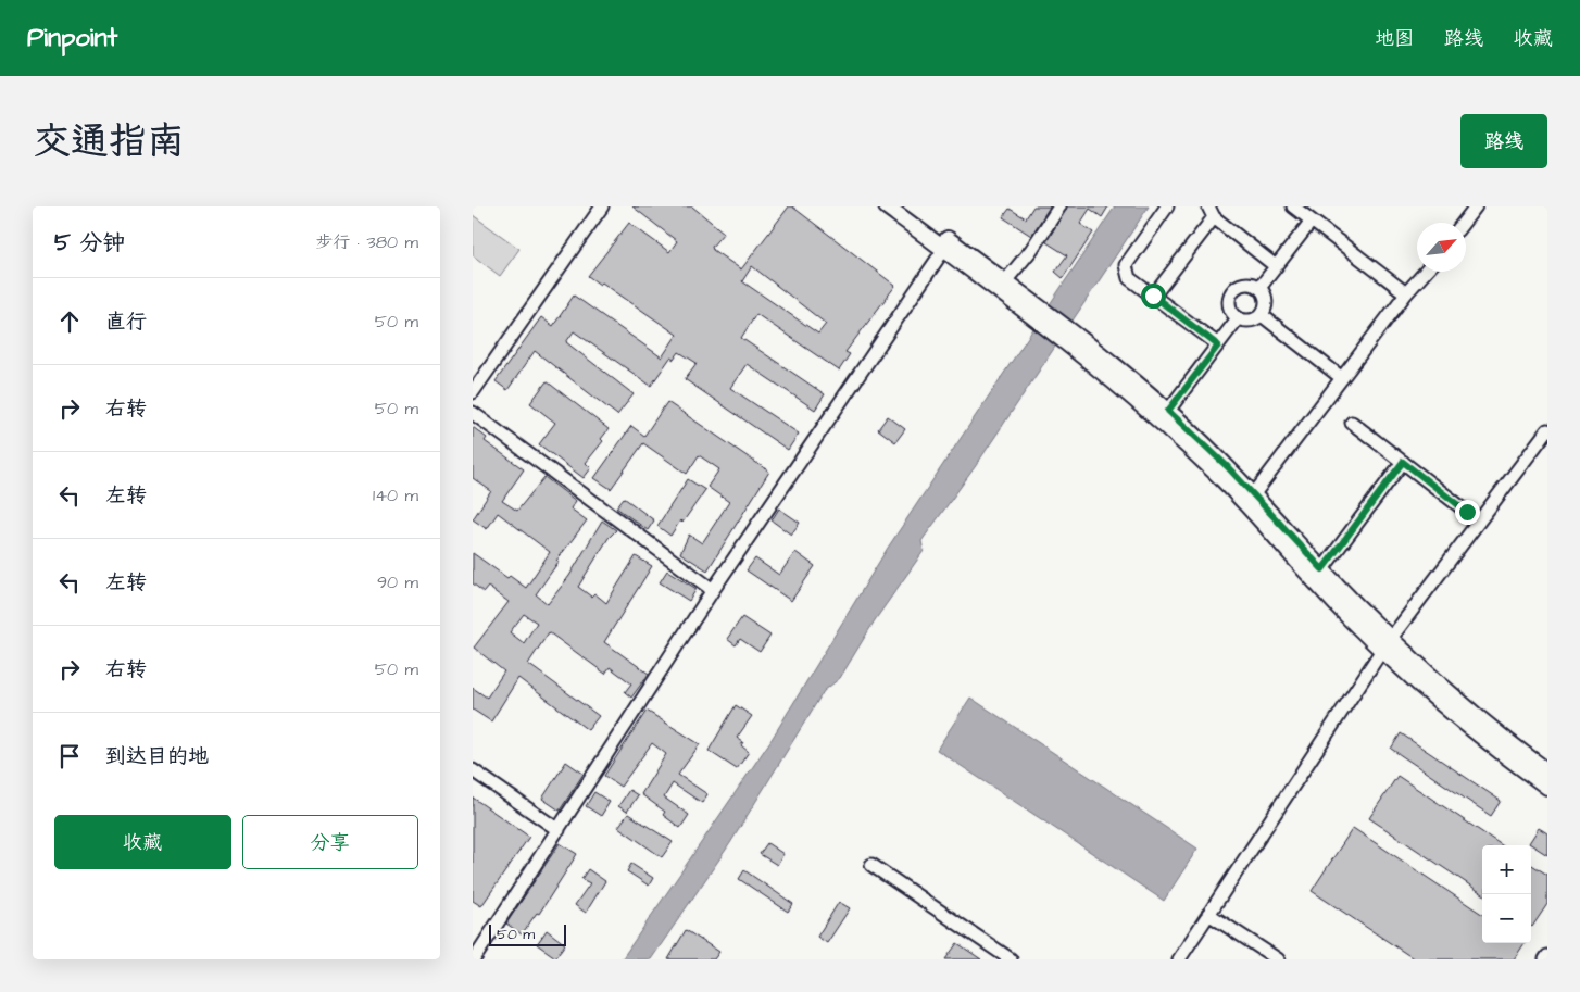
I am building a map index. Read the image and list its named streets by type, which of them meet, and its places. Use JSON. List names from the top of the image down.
{
  "scale_bar": "50 m",
  "north": "top right",
  "page": {
    "header": "Pinpoint",
    "nav": ["地图", "路线", "收藏"],
    "title": "交通指南",
    "buttons": [
      "路线",
      ["收藏", "分享"]
    ],
    "heading": ["5 分钟", "步行 · 380 m"],
    "list": [
      ["直行", "50 m"],
      ["右转", "50 m"],
      ["左转", "140 m"],
      ["左转", "90 m"],
      ["右转", "50 m"],
      "到达目的地"
    ],
    "map_buttons": ["+", "−"],
    "scale": "50 m"
  }
}
